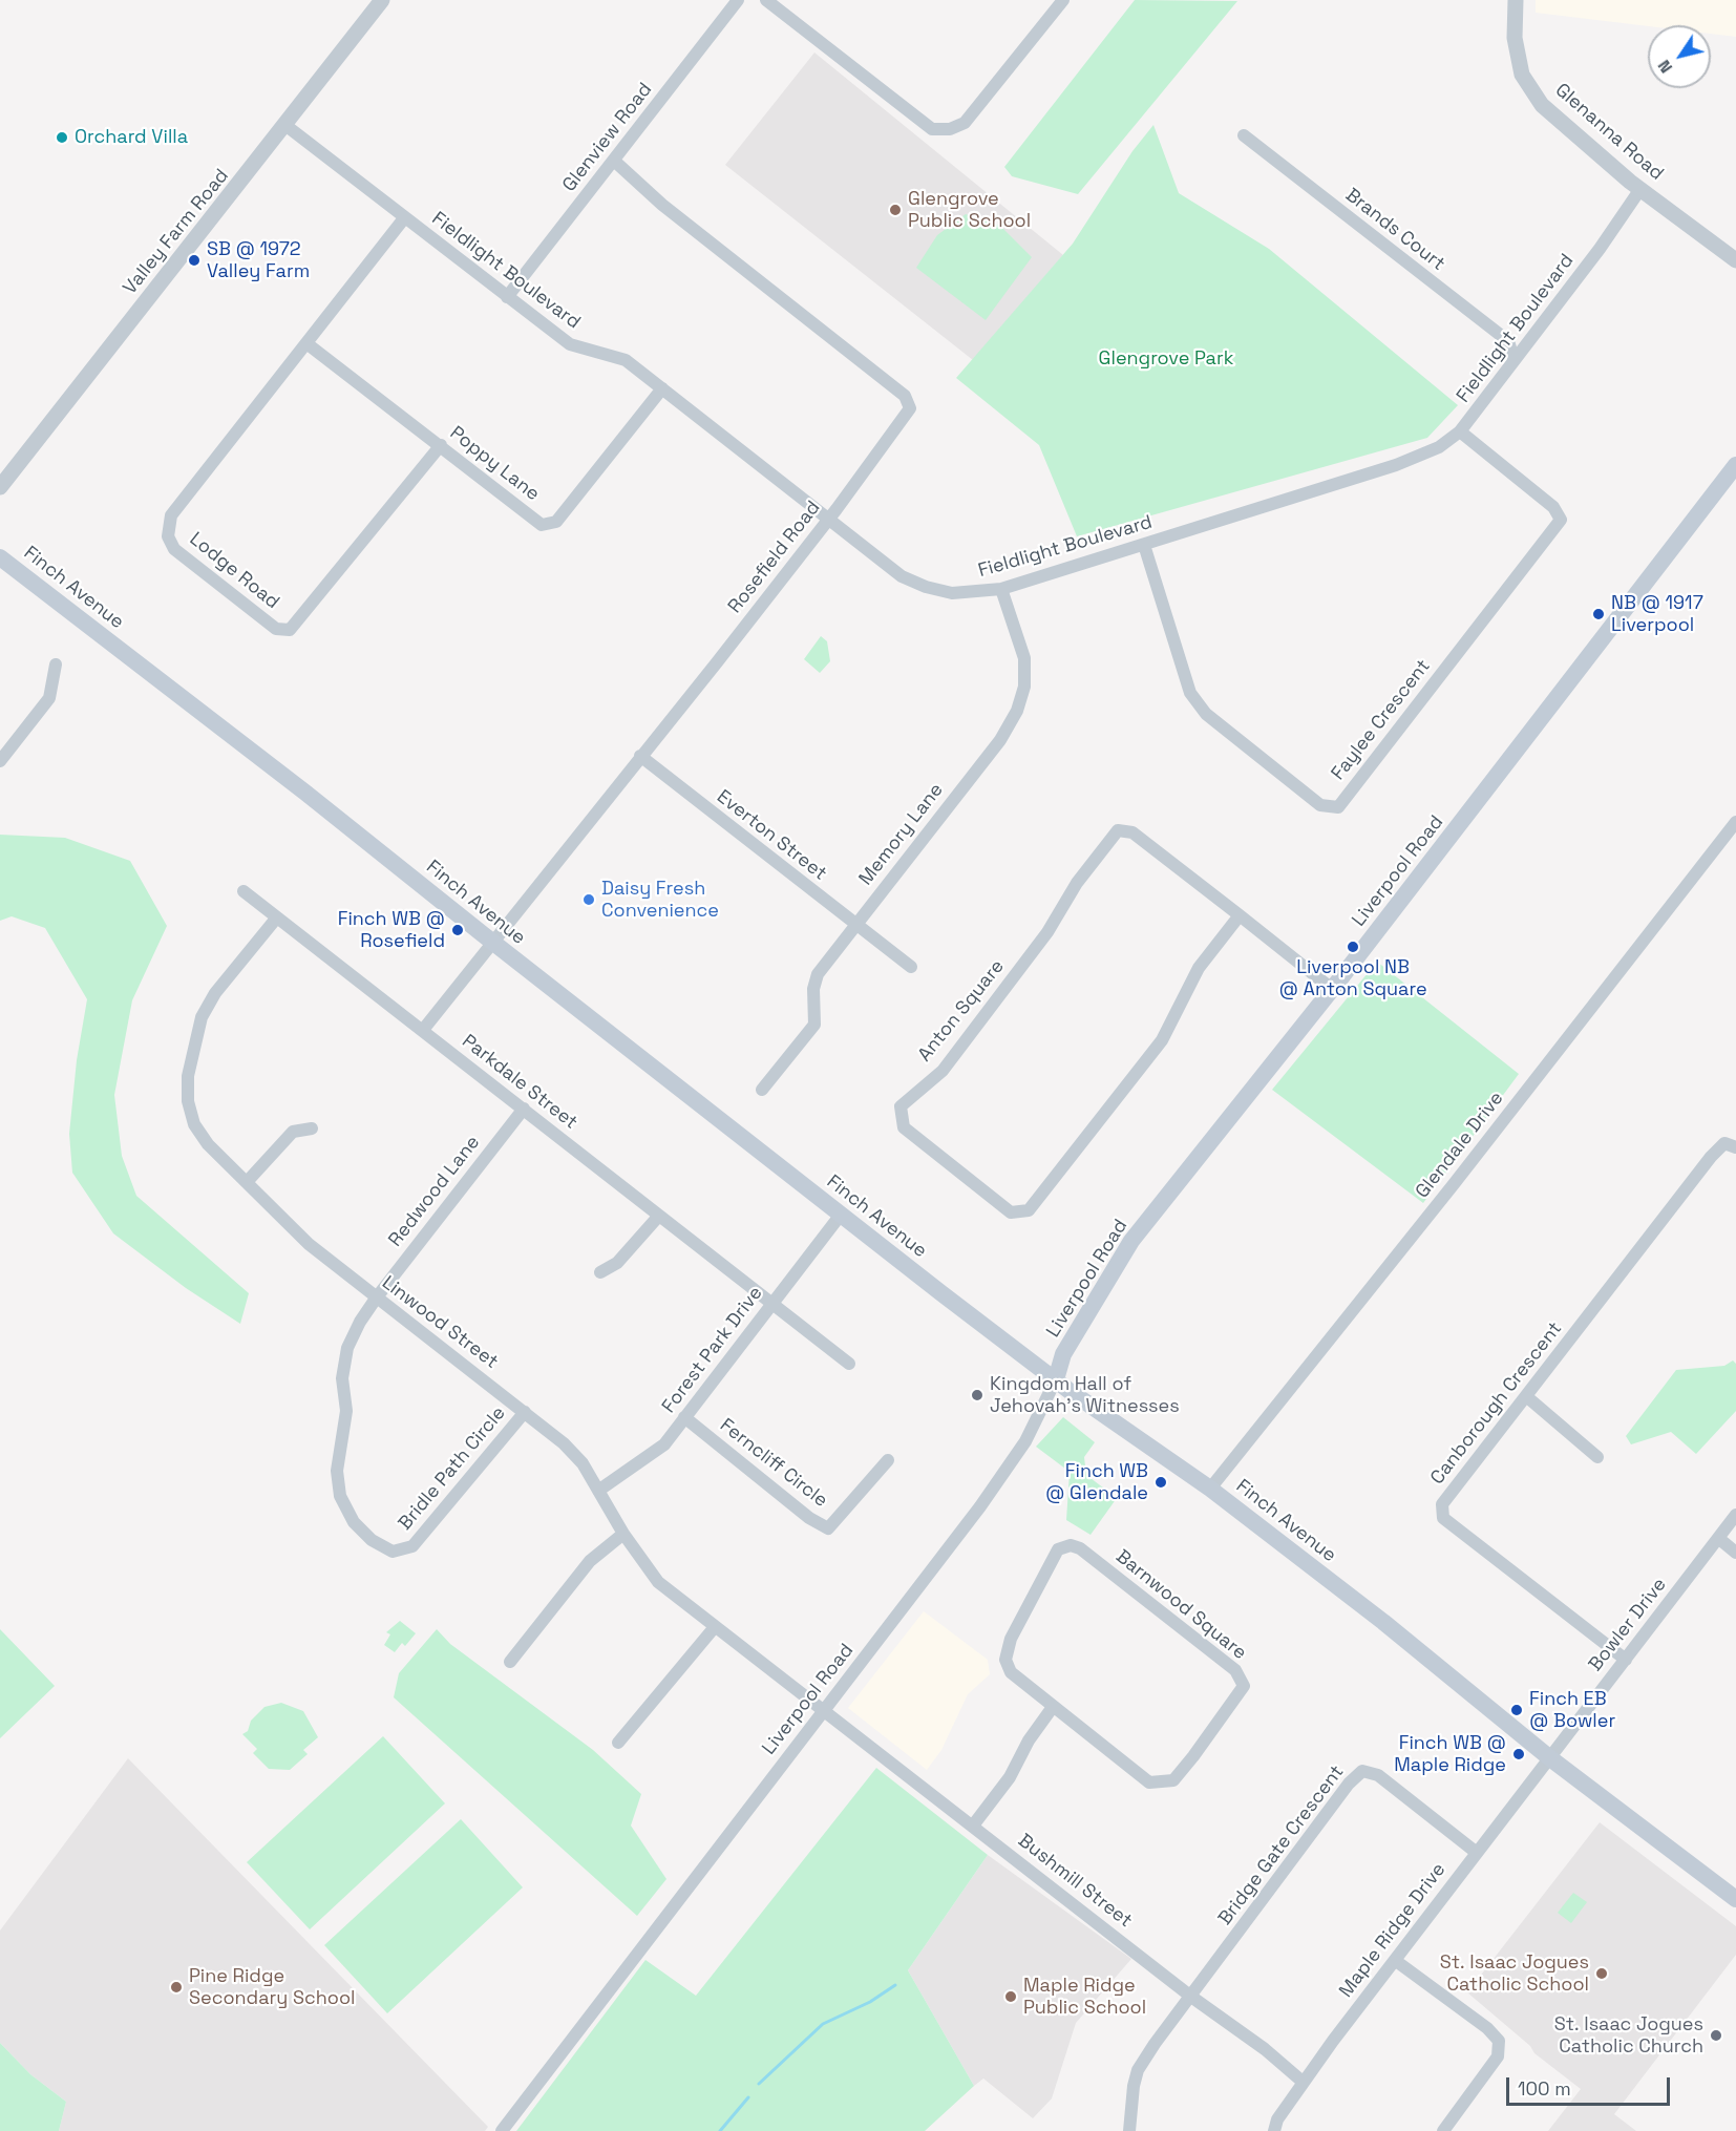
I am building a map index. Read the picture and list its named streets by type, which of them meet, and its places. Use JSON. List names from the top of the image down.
{
  "streets": {
    "main road": ["Finch Avenue", "Liverpool Road"],
    "street": [
      "Glenanna Road",
      "Glenview Road",
      "Brands Court",
      "Valley Farm Road",
      "Fieldlight Boulevard",
      "Poppy Lane",
      "Rosefield Road",
      "Lodge Road",
      "Faylee Crescent",
      "Memory Lane",
      "Everton Street",
      "Anton Square",
      "Parkdale Street",
      "Glendale Drive",
      "Redwood Lane",
      "Linwood Street",
      "Forest Park Drive",
      "Canborough Crescent",
      "Ferncliff Circle",
      "Bridle Path Circle",
      "Barnwood Square",
      "Bowler Drive",
      "Bridge Gate Crescent",
      "Bushmill Street",
      "Maple Ridge Drive"
    ]
  },
  "crossings": [
    ["Glenanna Road", "Fieldlight Boulevard"],
    ["Glenview Road", "Fieldlight Boulevard"],
    ["Glenview Road", "Rosefield Road"],
    ["Brands Court", "Fieldlight Boulevard"],
    ["Valley Farm Road", "Fieldlight Boulevard"],
    ["Fieldlight Boulevard", "Poppy Lane"],
    ["Fieldlight Boulevard", "Rosefield Road"],
    ["Fieldlight Boulevard", "Lodge Road"],
    ["Fieldlight Boulevard", "Faylee Crescent"],
    ["Fieldlight Boulevard", "Memory Lane"],
    ["Poppy Lane", "Lodge Road"],
    ["Rosefield Road", "Finch Avenue"],
    ["Rosefield Road", "Everton Street"],
    ["Rosefield Road", "Parkdale Street"],
    ["Finch Avenue", "Liverpool Road"],
    ["Finch Avenue", "Glendale Drive"],
    ["Finch Avenue", "Forest Park Drive"],
    ["Finch Avenue", "Bowler Drive"],
    ["Finch Avenue", "Maple Ridge Drive"],
    ["Memory Lane", "Everton Street"],
    ["Liverpool Road", "Anton Square"],
    ["Liverpool Road", "Linwood Street"],
    ["Liverpool Road", "Bushmill Street"],
    ["Parkdale Street", "Redwood Lane"],
    ["Parkdale Street", "Linwood Street"],
    ["Parkdale Street", "Forest Park Drive"],
    ["Redwood Lane", "Linwood Street"],
    ["Redwood Lane", "Bridle Path Circle"],
    ["Linwood Street", "Forest Park Drive"],
    ["Linwood Street", "Bridle Path Circle"],
    ["Linwood Street", "Bushmill Street"],
    ["Forest Park Drive", "Ferncliff Circle"],
    ["Canborough Crescent", "Bowler Drive"],
    ["Bowler Drive", "Maple Ridge Drive"],
    ["Bridge Gate Crescent", "Bushmill Street"],
    ["Bridge Gate Crescent", "Maple Ridge Drive"],
    ["Bushmill Street", "Maple Ridge Drive"]
  ],
  "parks": ["Glengrove Park"],
  "places": [
    "Orchard Villa",
    "Glengrove Public School",
    "SB @ 1972 Valley Farm",
    "NB @ 1917 Liverpool",
    "Daisy Fresh Convenience",
    "Finch WB @ Rosefield",
    "Liverpool NB @ Anton Square",
    "Kingdom Hall of Jehovah's Witnesses",
    "Finch WB @ Glendale",
    "Finch EB @ Bowler",
    "Finch WB @ Maple Ridge",
    "St. Isaac Jogues Catholic School",
    "Pine Ridge Secondary School",
    "Maple Ridge Public School",
    "St. Isaac Jogues Catholic Church"
  ],
  "scale_bar": "100 m",
  "north": "bottom left"
}
